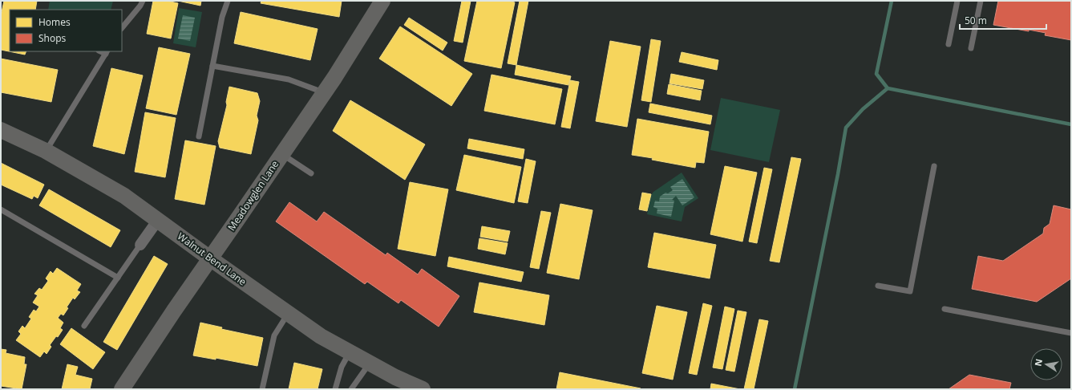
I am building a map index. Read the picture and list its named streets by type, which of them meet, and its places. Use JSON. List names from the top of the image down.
{
  "streets": {
    "street": ["Meadowglen Lane", "Walnut Bend Lane"]
  },
  "crossings": [
    ["Meadowglen Lane", "Walnut Bend Lane"]
  ],
  "legend": ["Homes", "Shops"],
  "scale_bar": "50 m",
  "north": "left"
}
